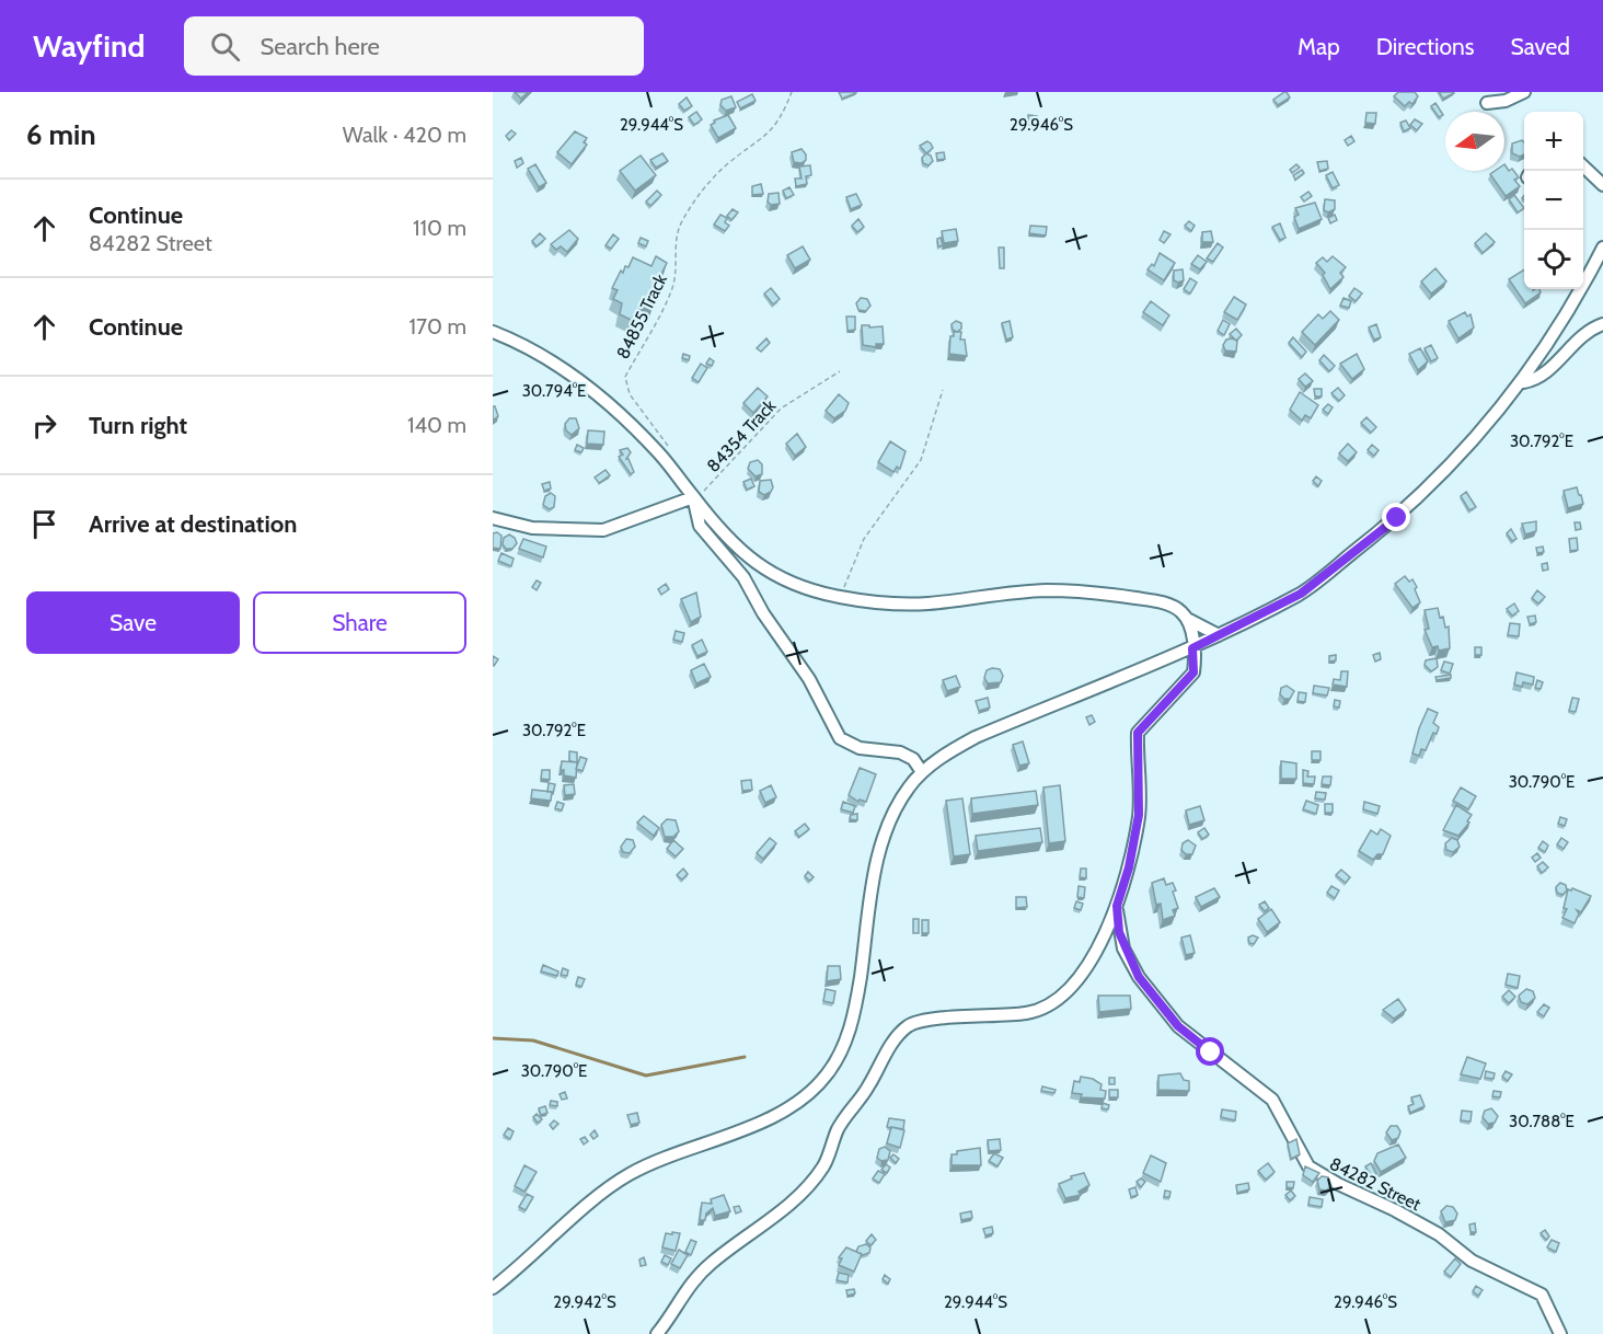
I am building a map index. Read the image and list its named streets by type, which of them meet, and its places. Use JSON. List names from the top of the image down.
{
  "streets": {
    "street": ["84282 Street"],
    "path": ["84855 Track", "84354 Track"]
  },
  "north": "left",
  "page": {
    "header": "Wayfind",
    "search": "Search here",
    "nav": ["Map", "Directions", "Saved"],
    "heading": ["6 min", "Walk · 420 m"],
    "map_buttons": ["+", "−"],
    "list": [
      ["Continue", "84282 Street", "110 m"],
      ["Continue", "170 m"],
      ["Turn right", "140 m"],
      "Arrive at destination"
    ],
    "buttons": ["Save", "Share"]
  },
  "coordinates": [
    "29.944°S",
    "29.946°S",
    "30.794°E",
    "30.792°E",
    "30.790°E",
    "30.788°E",
    "29.942°S"
  ]
}
